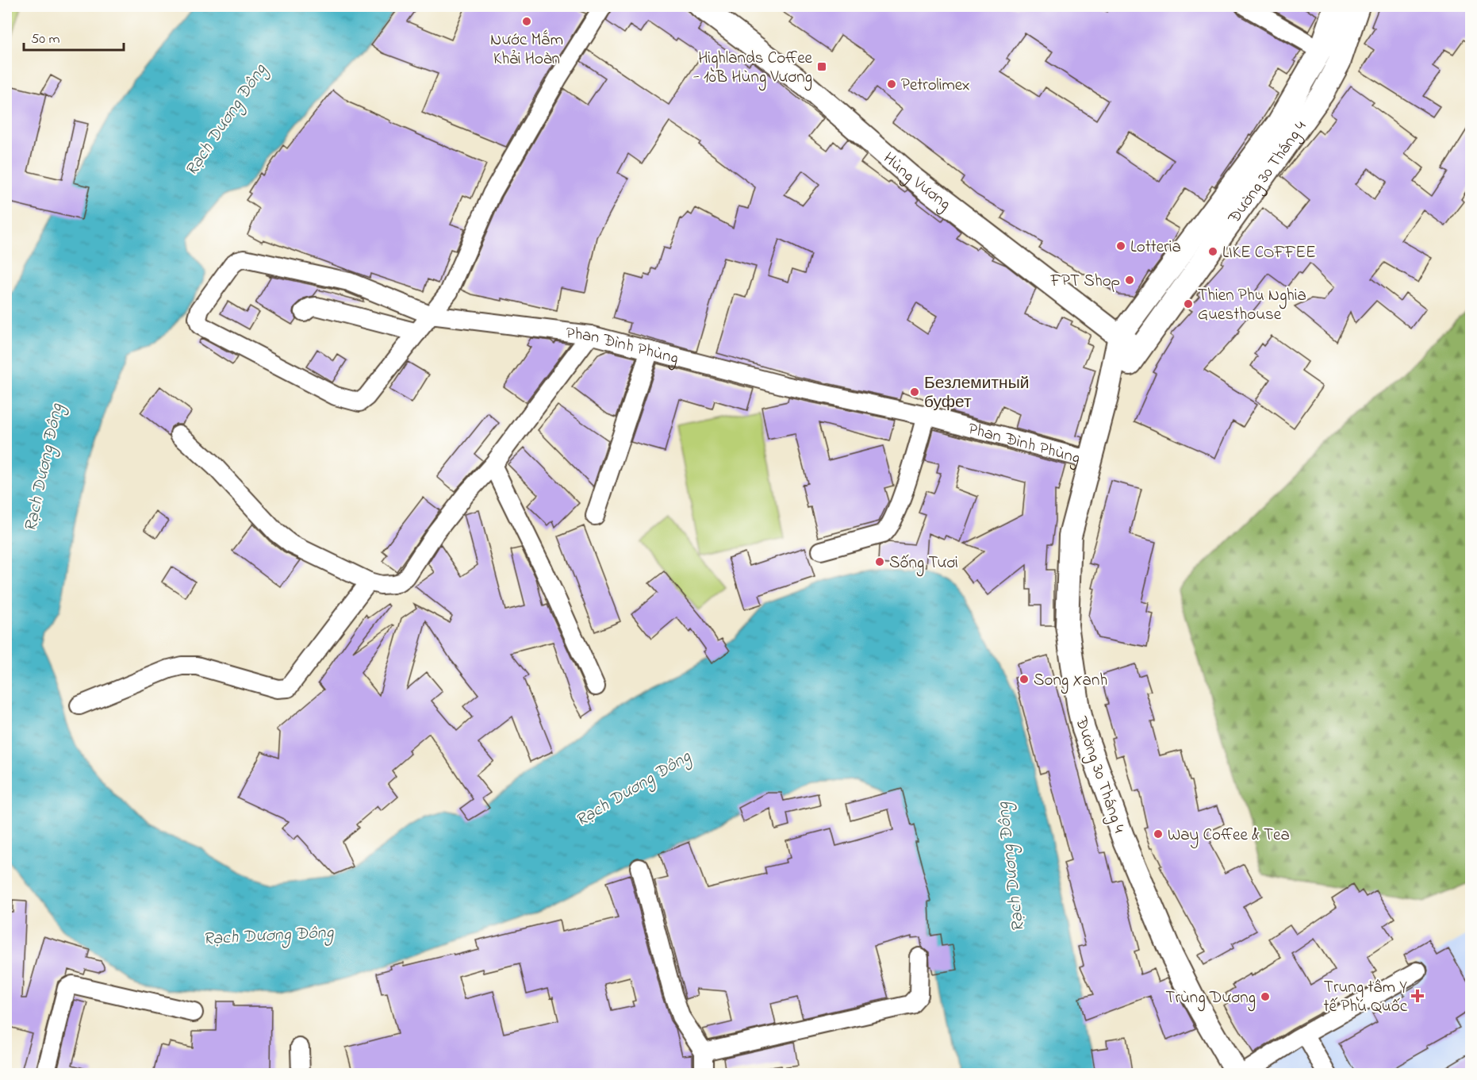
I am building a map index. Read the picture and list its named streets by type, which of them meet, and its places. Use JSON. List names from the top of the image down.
{
  "streets": {
    "main road": ["Đường 30 Tháng 4", "Hùng Vương"],
    "street": ["Phan Đình Phùng"]
  },
  "crossings": [
    ["Đường 30 Tháng 4", "Hùng Vương"],
    ["Đường 30 Tháng 4", "Phan Đình Phùng"]
  ],
  "water": ["Rạch Dương Đông"],
  "places": {
    "other": [
      "Nước Mắm Khải Hoàn",
      "Petrolimex",
      "Lotteria",
      "LIKE COFFEE",
      "FPT Shop",
      "Thien Phu Nghia Guesthouse",
      "Безлемитный буфет",
      "Sống Tươi",
      "Song Xanh",
      "Way Coffee & Tea",
      "Trùng Dương"
    ],
    "transit": ["Highlands Coffee - 10B Hùng Vương"],
    "health": ["Trung tâm Y tế Phú Quốc"]
  },
  "scale_bar": "50 m"
}
